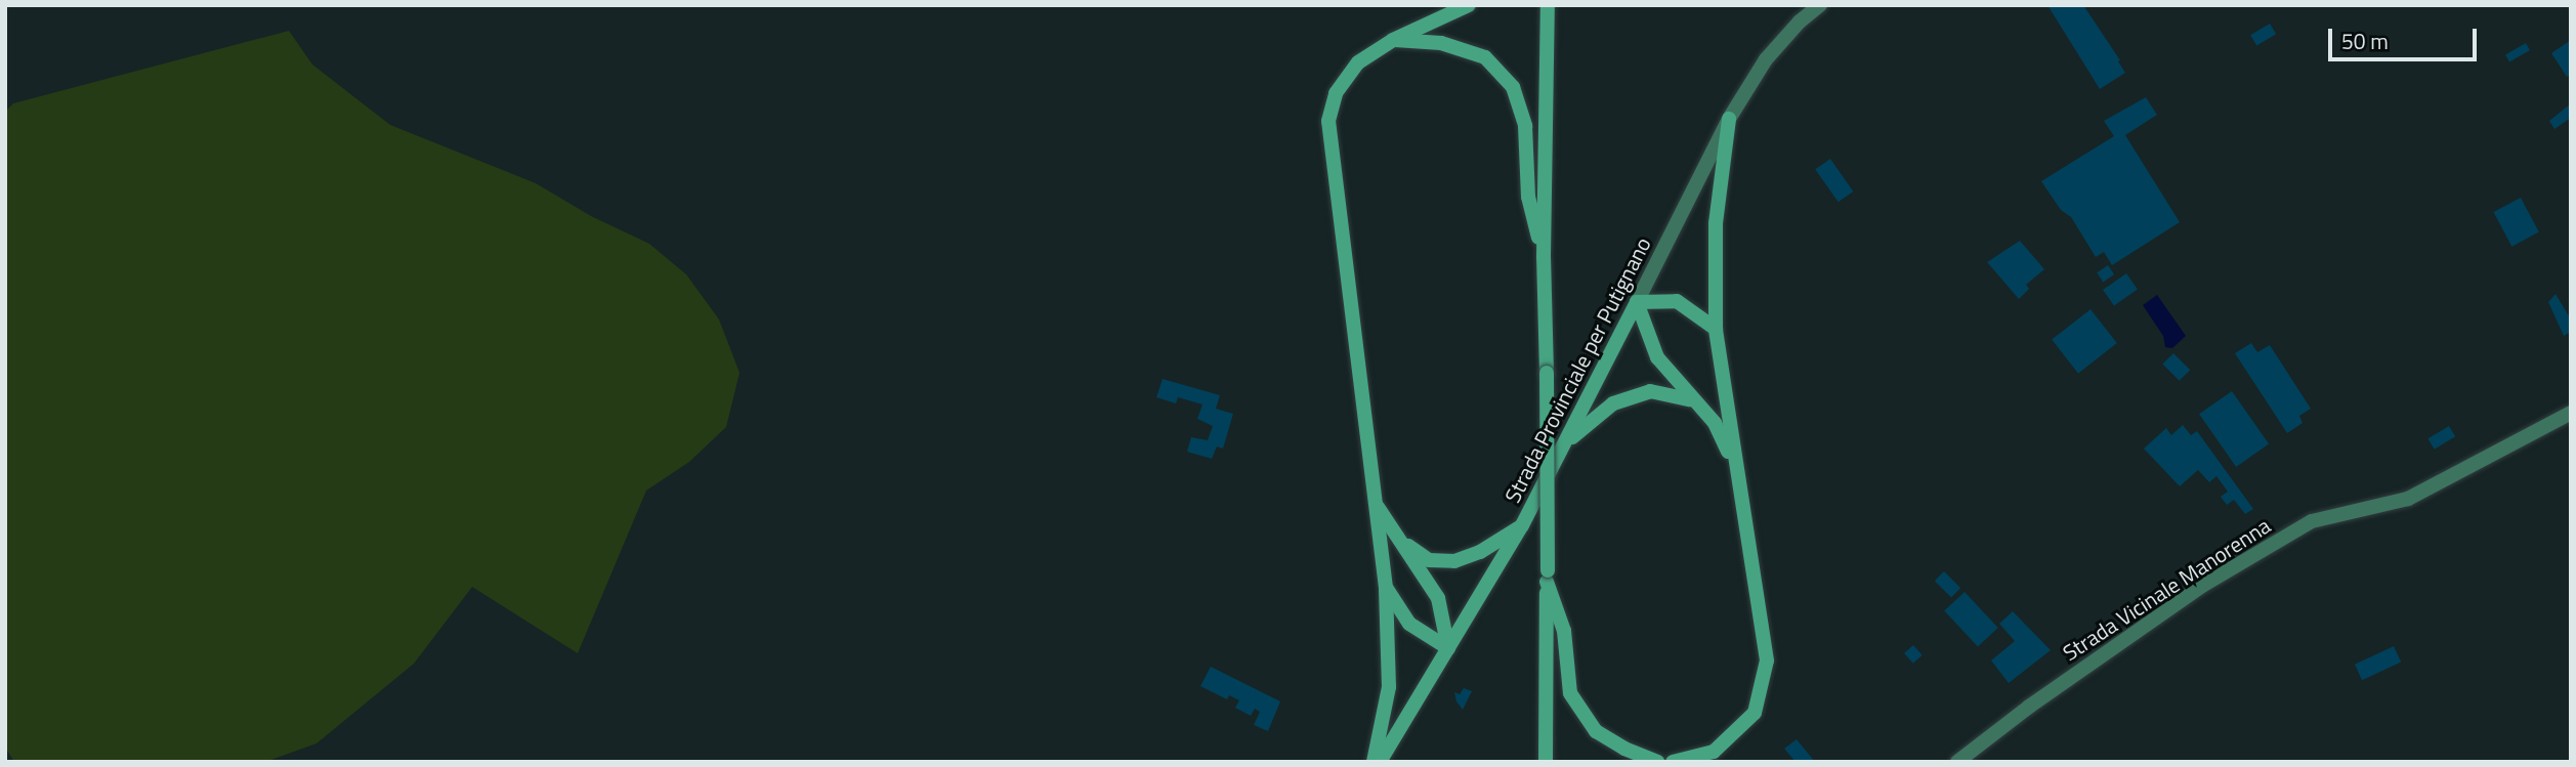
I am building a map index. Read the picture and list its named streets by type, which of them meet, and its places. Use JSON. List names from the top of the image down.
{
  "streets": {
    "main road": ["Strada Provinciale per Putignano"],
    "street": ["Strada Vicinale Manorenna"]
  },
  "scale_bar": "50 m"
}
